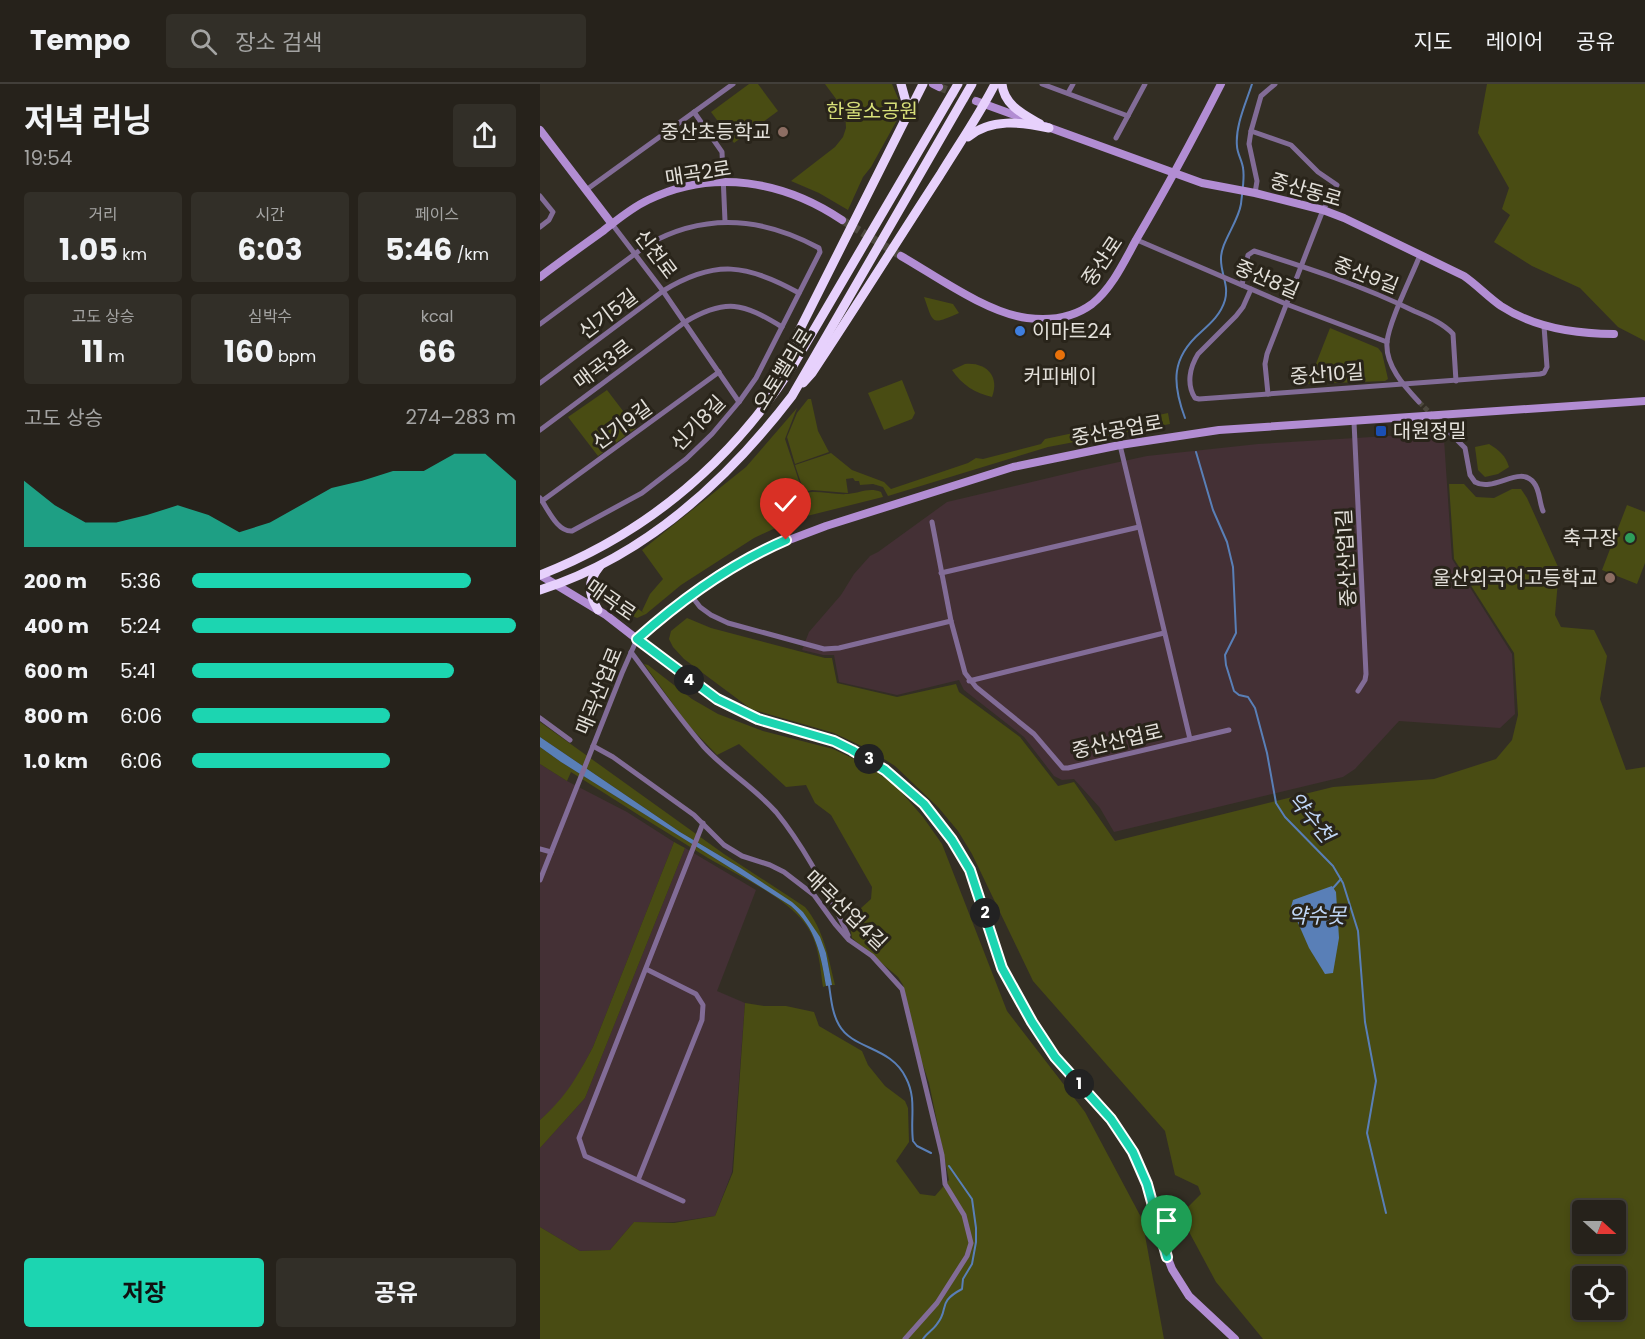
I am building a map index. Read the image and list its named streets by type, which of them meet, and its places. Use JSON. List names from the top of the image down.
{
  "streets": {
    "highway": ["오토밸리로"],
    "street": [
      "매곡2로",
      "중산동로",
      "신천로",
      "중산로",
      "중산9길",
      "중산8길",
      "신기5길",
      "매곡3로",
      "중산10길",
      "신기8길",
      "신기9길",
      "중산공업로",
      "중산산업1길",
      "매곡로",
      "매곡산업로",
      "중산산업로",
      "매곡산업4길"
    ]
  },
  "crossings": [
    ["매곡2로", "신천로"],
    ["중산동로", "중산로"],
    ["중산동로", "중산10길"],
    ["신천로", "신기5길"],
    ["신천로", "매곡3로"],
    ["신천로", "신기8길"],
    ["신천로", "신기9길"],
    ["중산로", "중산8길"],
    ["중산9길", "중산8길"],
    ["중산9길", "중산10길"],
    ["중산8길", "중산10길"],
    ["신기5길", "신기8길"],
    ["매곡3로", "신기8길"],
    ["오토밸리로", "매곡로"],
    ["신기8길", "신기9길"],
    ["중산공업로", "중산산업1길"],
    ["중산공업로", "매곡로"],
    ["중산공업로", "매곡산업로"],
    ["중산공업로", "중산산업로"],
    ["매곡로", "매곡산업로"],
    ["매곡산업로", "매곡산업4길"]
  ],
  "water": ["약수천", "약수못"],
  "parks": ["한울소공원"],
  "places": {
    "other": [
      "중산초등학교",
      "이마트24",
      "커피베이",
      "축구장",
      "울산외국어고등학교"
    ],
    "transit": ["대원정밀"]
  },
  "north": "right",
  "page": {
    "header": "Tempo",
    "search": "장소 검색",
    "nav": ["지도", "레이어", "공유"],
    "heading": ["저녁 러닝", "19:54"],
    "stats": [
      ["거리", "1.05 km"],
      ["시간", "6:03"],
      ["페이스", "5:46 /km"],
      ["고도 상승", "11 m"],
      ["심박수", "160 bpm"],
      ["kcal", "66"]
    ],
    "chart": ["고도 상승", "274–283 m"],
    "list": [
      {
        "name": "200 m",
        "note": "5:36"
      },
      {
        "name": "400 m",
        "note": "5:24"
      },
      {
        "name": "600 m",
        "note": "5:41"
      },
      {
        "name": "800 m",
        "note": "6:06"
      },
      {
        "name": "1.0 km",
        "note": "6:06"
      }
    ],
    "pins": [
      "4",
      "3",
      "2",
      "1"
    ],
    "buttons": ["저장", "공유"]
  }
}
